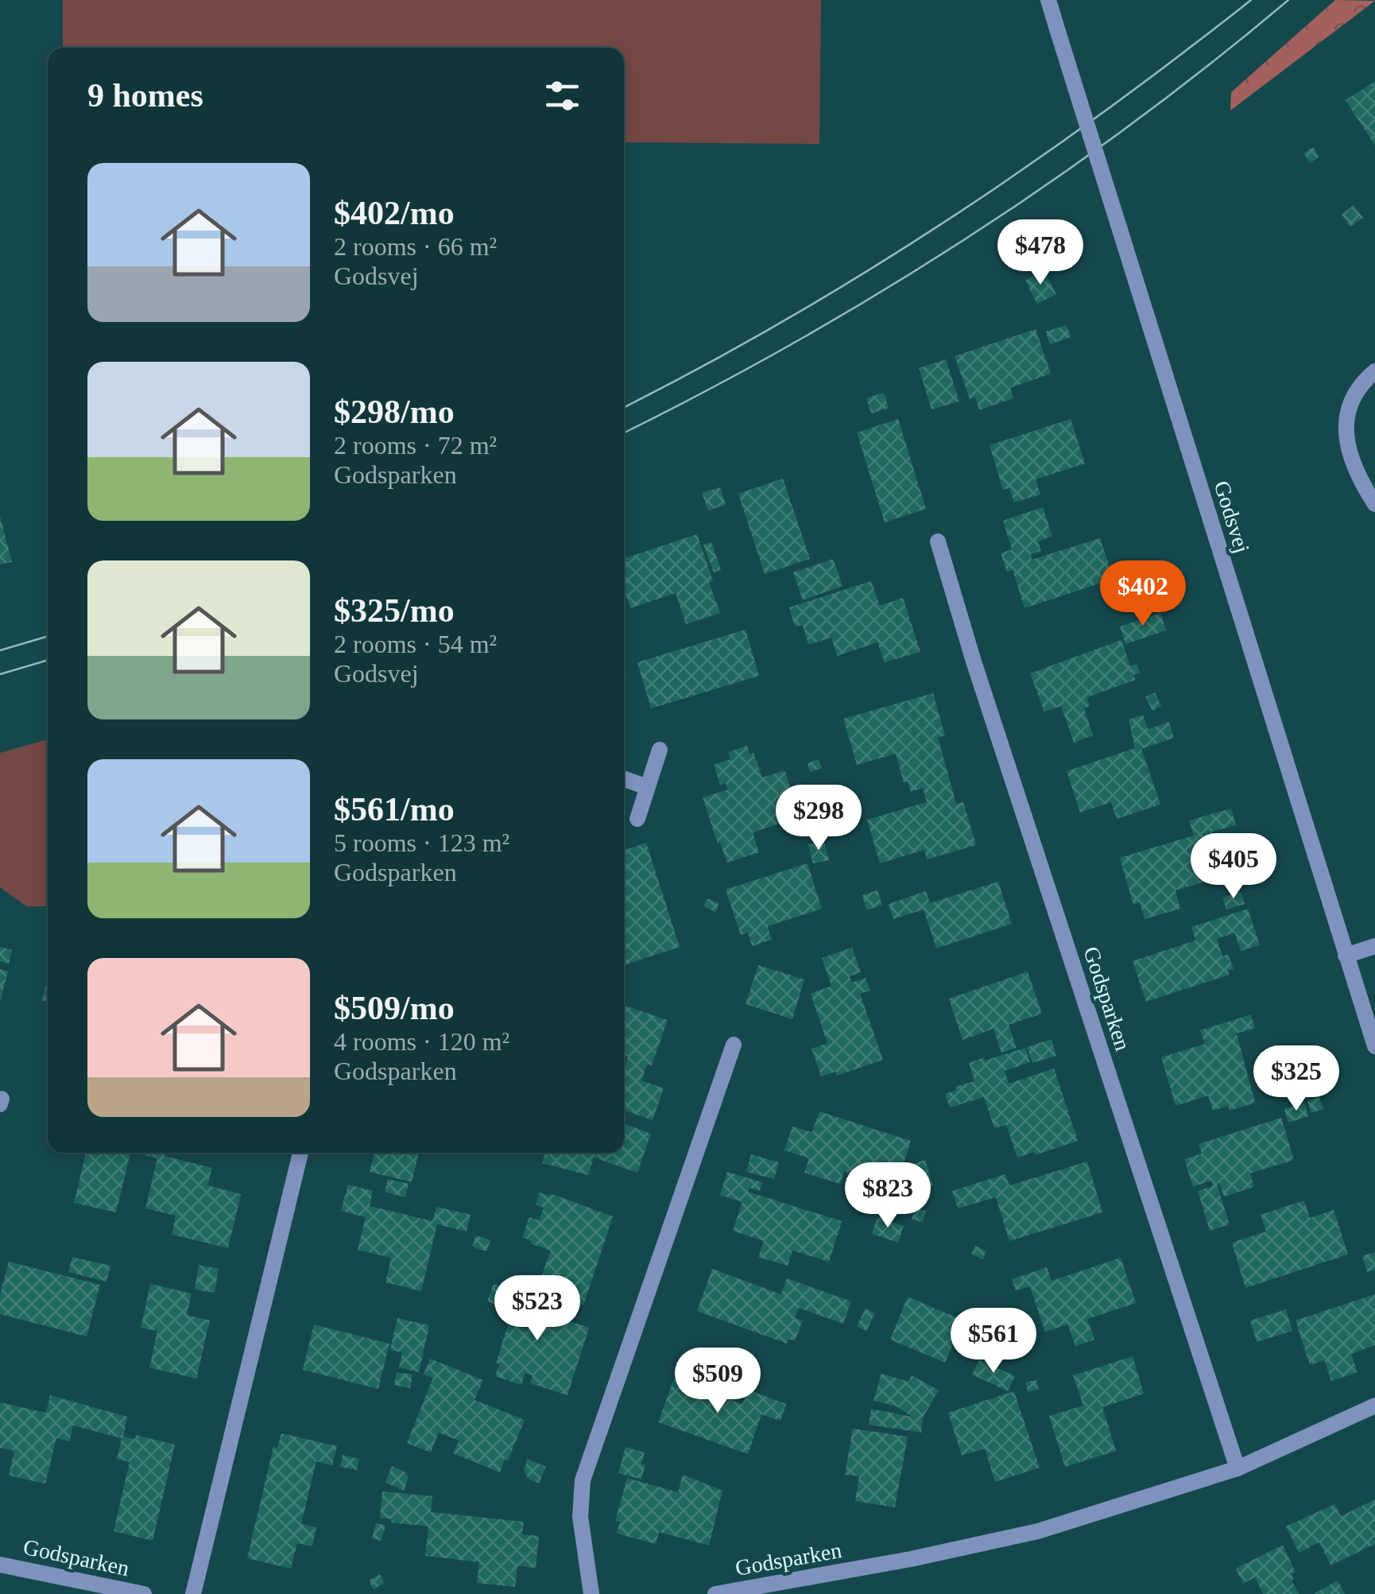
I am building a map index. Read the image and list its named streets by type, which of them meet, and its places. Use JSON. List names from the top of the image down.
{
  "streets": {
    "street": ["Godsvej", "Godsparken"]
  },
  "page": {
    "heading": "9 homes",
    "list": [
      {
        "name": "$402/mo",
        "note": "2 rooms · 66 m² · Godsvej"
      },
      {
        "name": "$298/mo",
        "note": "2 rooms · 72 m² · Godsparken"
      },
      {
        "name": "$325/mo",
        "note": "2 rooms · 54 m² · Godsvej"
      },
      {
        "name": "$561/mo",
        "note": "5 rooms · 123 m² · Godsparken"
      },
      {
        "name": "$509/mo",
        "note": "4 rooms · 120 m² · Godsparken"
      }
    ],
    "price": [
      "$478",
      "$402",
      "$298",
      "$405",
      "$325",
      "$823",
      "$523",
      "$561",
      "$509"
    ]
  }
}
